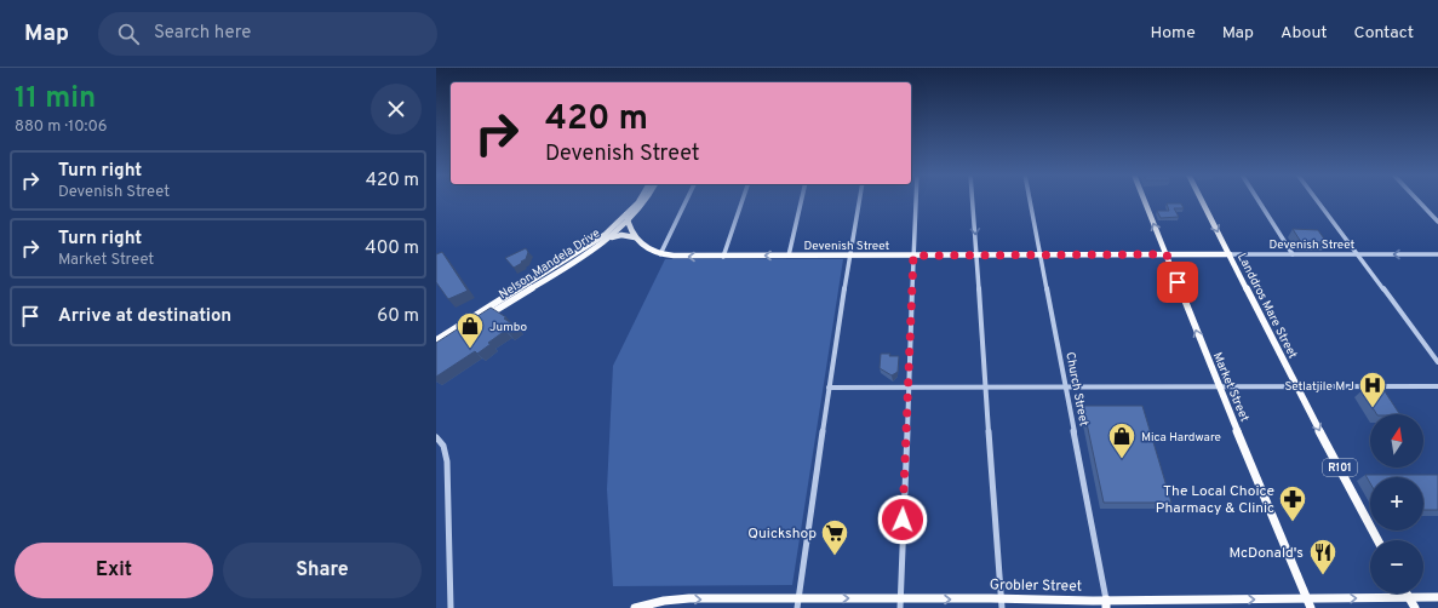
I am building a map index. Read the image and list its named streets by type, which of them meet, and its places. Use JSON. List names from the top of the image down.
{
  "streets": {
    "main road": [
      "Devenish Street",
      "Nelson Mandela Drive",
      "Landdros Mare Street",
      "Market Street",
      "R101",
      "Grobler Street"
    ],
    "street": ["Church Street"]
  },
  "crossings": [
    ["Devenish Street", "Nelson Mandela Drive"],
    ["Devenish Street", "Landdros Mare Street"],
    ["Devenish Street", "Market Street"],
    ["Devenish Street", "Church Street"],
    ["Market Street", "Grobler Street"],
    ["Church Street", "Grobler Street"]
  ],
  "one_way": ["Landdros Mare Street", "Market Street", "Grobler Street"],
  "places": {
    "shop": ["Jumbo", "Mica Hardware"],
    "hospital": ["Setlatjile M J"],
    "pharmacy": ["The Local Choice Pharmacy & Clinic"],
    "supermarket": ["Quickshop"],
    "restaurant": ["McDonald's"]
  },
  "north": "top",
  "page": {
    "header": "Map",
    "search": "Search here",
    "nav": [
      "Home",
      "Map",
      "About",
      "Contact"
    ],
    "heading": ["11 min", "880 m · 10:06"],
    "turn": ["420 m", "Devenish Street"],
    "list": [
      {
        "name": "Turn right",
        "note": "Devenish Street",
        "value": "420 m"
      },
      {
        "name": "Turn right",
        "note": "Market Street",
        "value": "400 m"
      },
      {
        "name": "Arrive at destination",
        "value": "60 m"
      }
    ],
    "map_buttons": ["+", "−"],
    "buttons": ["Exit", "Share"]
  }
}
